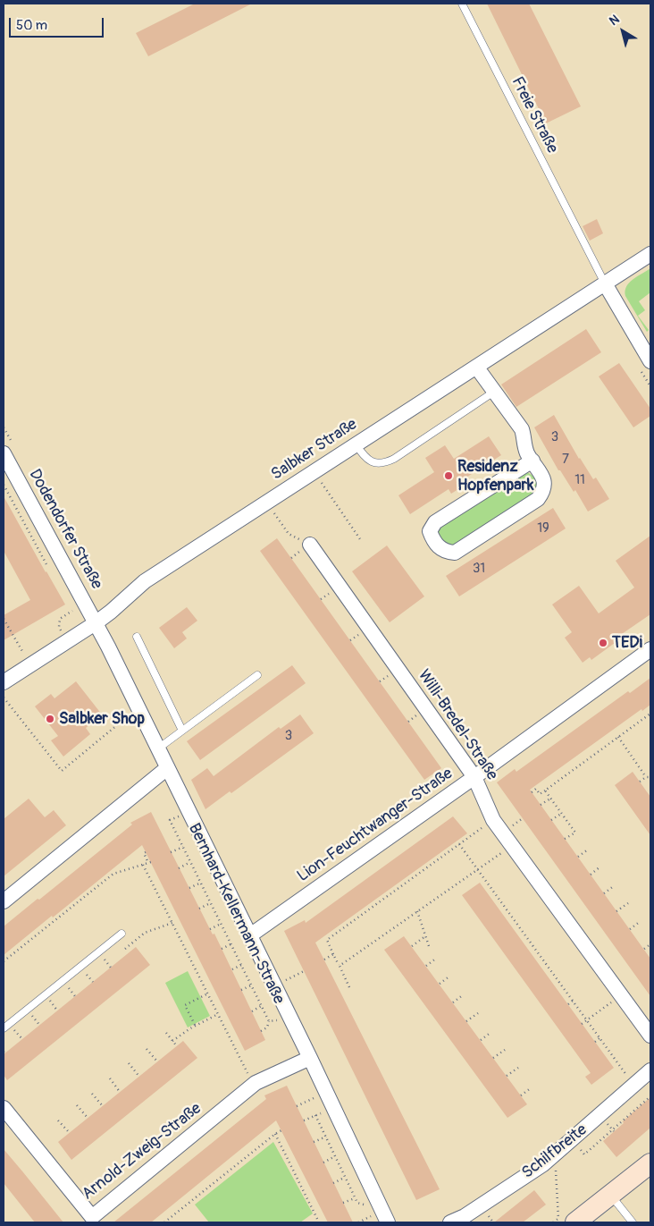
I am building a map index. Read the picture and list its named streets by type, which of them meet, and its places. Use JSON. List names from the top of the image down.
{
  "streets": {
    "street": [
      "Salbker Straße",
      "Dodendorfer Straße",
      "Willi-Bredel-Straße",
      "Lion-Feuchtwanger-Straße",
      "Bernhard-Kellermann-Straße",
      "Arnold-Zweig-Straße",
      "Schilfbreite"
    ],
    "lane": ["Freie Straße"]
  },
  "crossings": [
    ["Freie Straße", "Salbker Straße"],
    ["Salbker Straße", "Dodendorfer Straße"],
    ["Salbker Straße", "Bernhard-Kellermann-Straße"],
    ["Dodendorfer Straße", "Bernhard-Kellermann-Straße"],
    ["Willi-Bredel-Straße", "Lion-Feuchtwanger-Straße"],
    ["Lion-Feuchtwanger-Straße", "Bernhard-Kellermann-Straße"],
    ["Bernhard-Kellermann-Straße", "Arnold-Zweig-Straße"]
  ],
  "places": ["Residenz Hopfenpark", "TEDi", "Salbker Shop"],
  "house_numbers": [
    "3",
    "7",
    "11",
    "19",
    "31",
    "3"
  ],
  "scale_bar": "50 m",
  "north": "top left"
}
